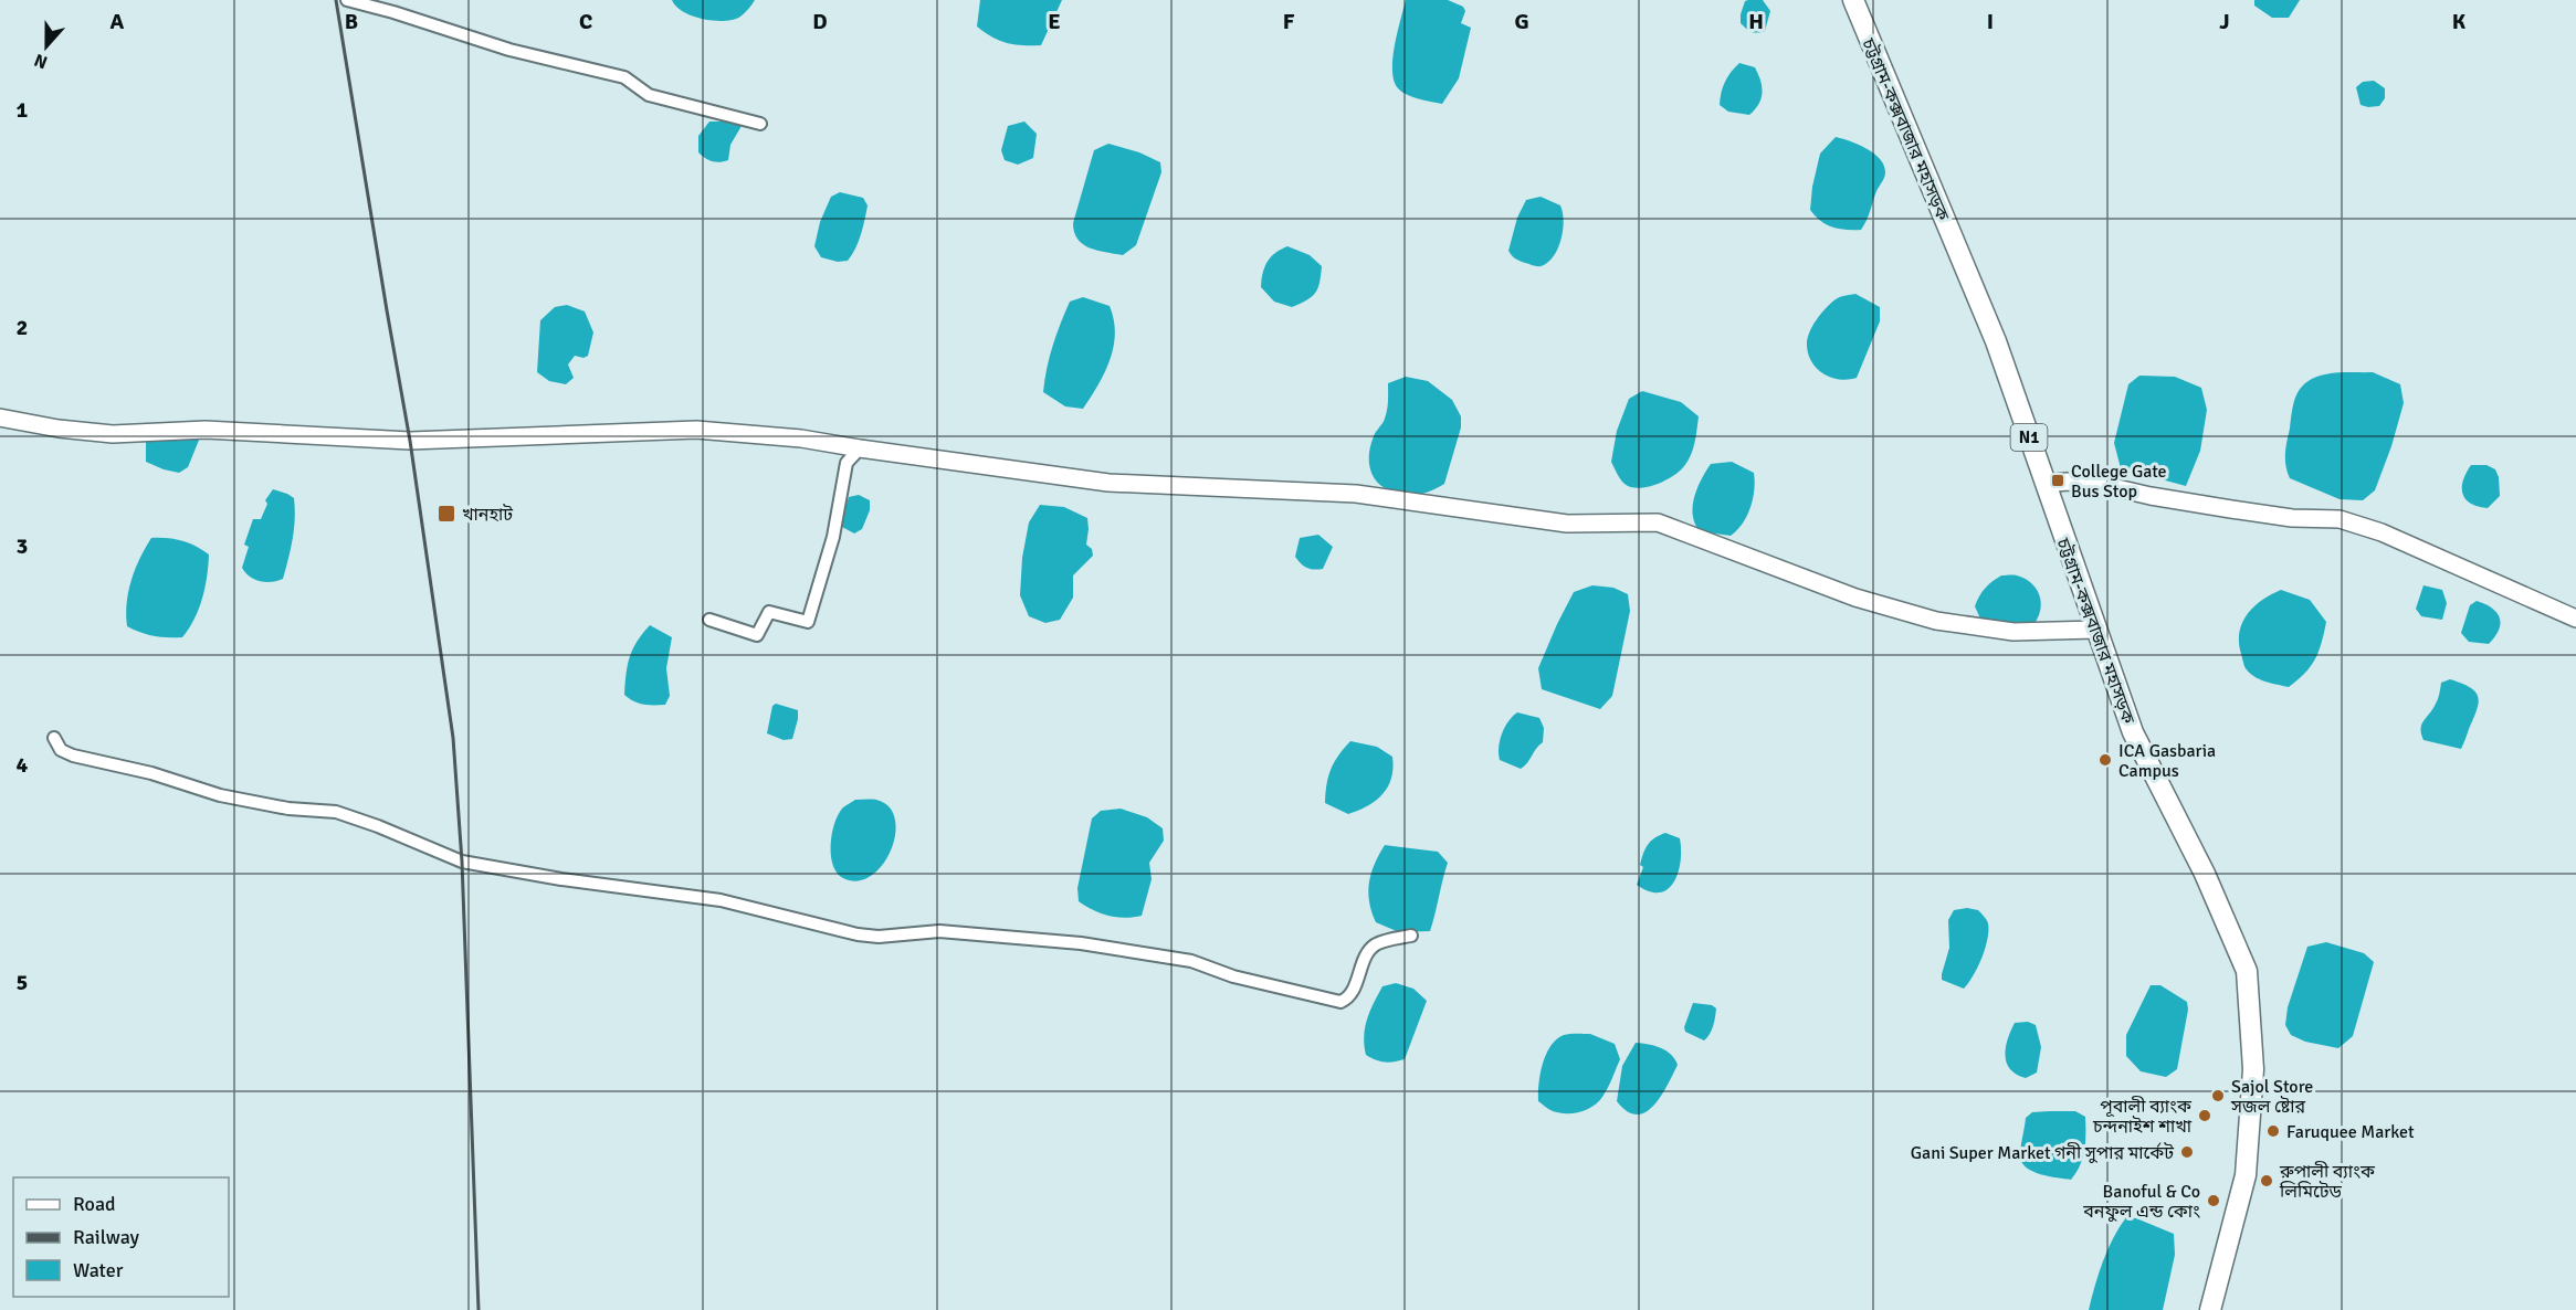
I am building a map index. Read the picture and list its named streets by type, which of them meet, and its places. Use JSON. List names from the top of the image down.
{
  "streets": {
    "highway": ["চট্টগ্রাম-কক্সবাজার মহাসড়ক", "N1"]
  },
  "places": {
    "transit": ["College Gate Bus Stop", "খানহাট"],
    "other": [
      "ICA Gasbaria Campus",
      "Sajol Store সজল ষ্টোর",
      "পূবালী ব্যাংক চন্দনাইশ শাখা",
      "Faruquee Market",
      "Gani Super Market গনী সুপার মার্কেট",
      "রুপালী ব্যাংক লিমিটেড",
      "Banoful & Co বনফুল এন্ড কোং"
    ]
  },
  "legend": ["Road", "Railway", "Water"],
  "north": "bottom",
  "grid": {
    "columns": [
      "A",
      "B",
      "C",
      "D",
      "E",
      "F",
      "G",
      "H",
      "I",
      "J",
      "K"
    ],
    "rows": [
      "1",
      "2",
      "3",
      "4",
      "5"
    ]
  }
}
